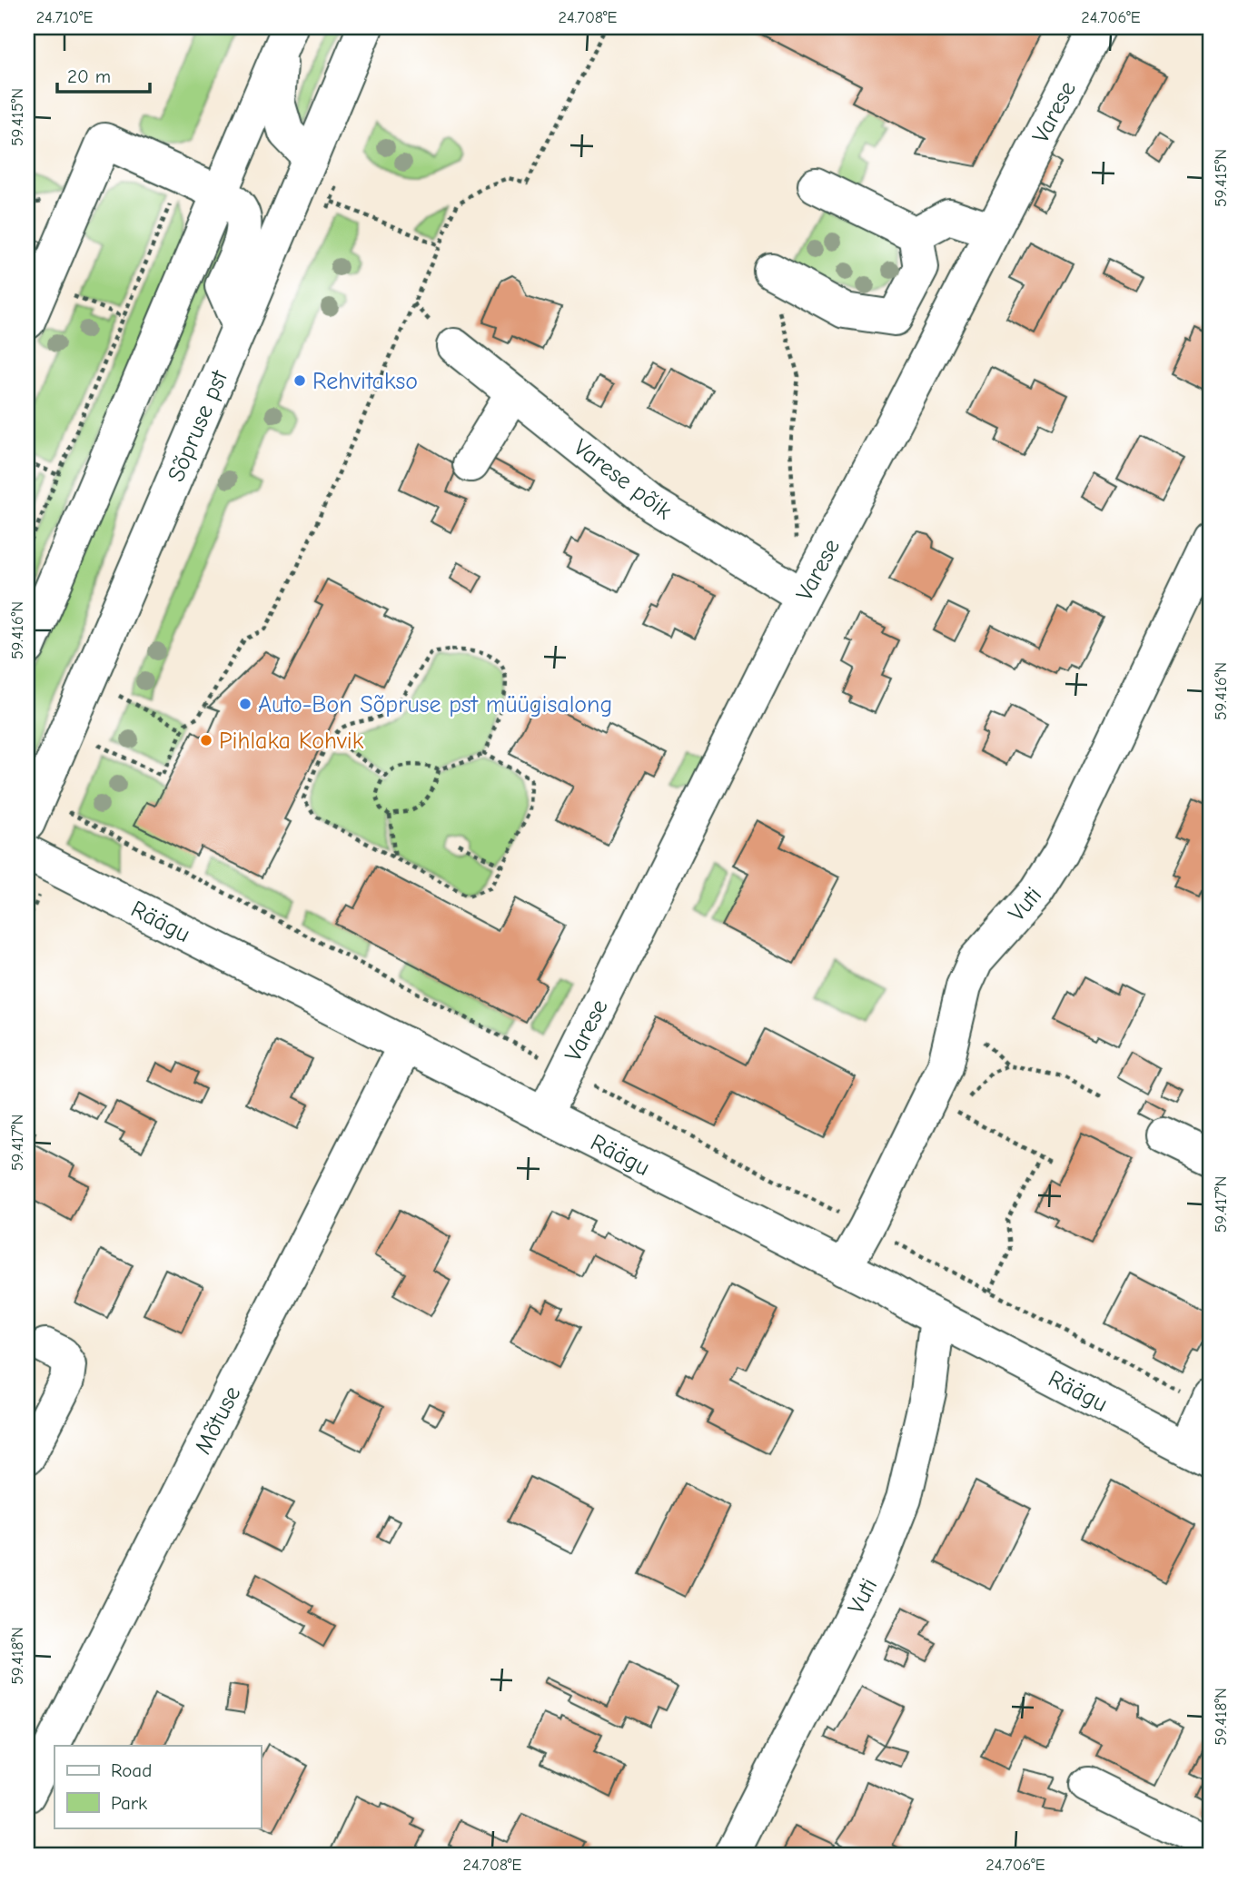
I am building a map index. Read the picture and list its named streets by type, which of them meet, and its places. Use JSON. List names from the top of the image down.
{
  "streets": {
    "street": [
      "Varese",
      "Sõpruse pst",
      "Varese põik",
      "Vuti",
      "Räägu",
      "Mõtuse"
    ]
  },
  "crossings": [
    ["Varese", "Varese põik"],
    ["Varese", "Räägu"],
    ["Vuti", "Räägu"],
    ["Räägu", "Mõtuse"]
  ],
  "places": ["Rehvitakso", "Auto-Bon Sõpruse pst müügisalong", "Pihlaka Kohvik"],
  "legend": ["Road", "Park"],
  "scale_bar": "20 m",
  "coordinates": [
    "24.710°E",
    "24.708°E",
    "24.706°E",
    "59.415°N",
    "59.416°N",
    "59.417°N",
    "59.418°N"
  ]
}
